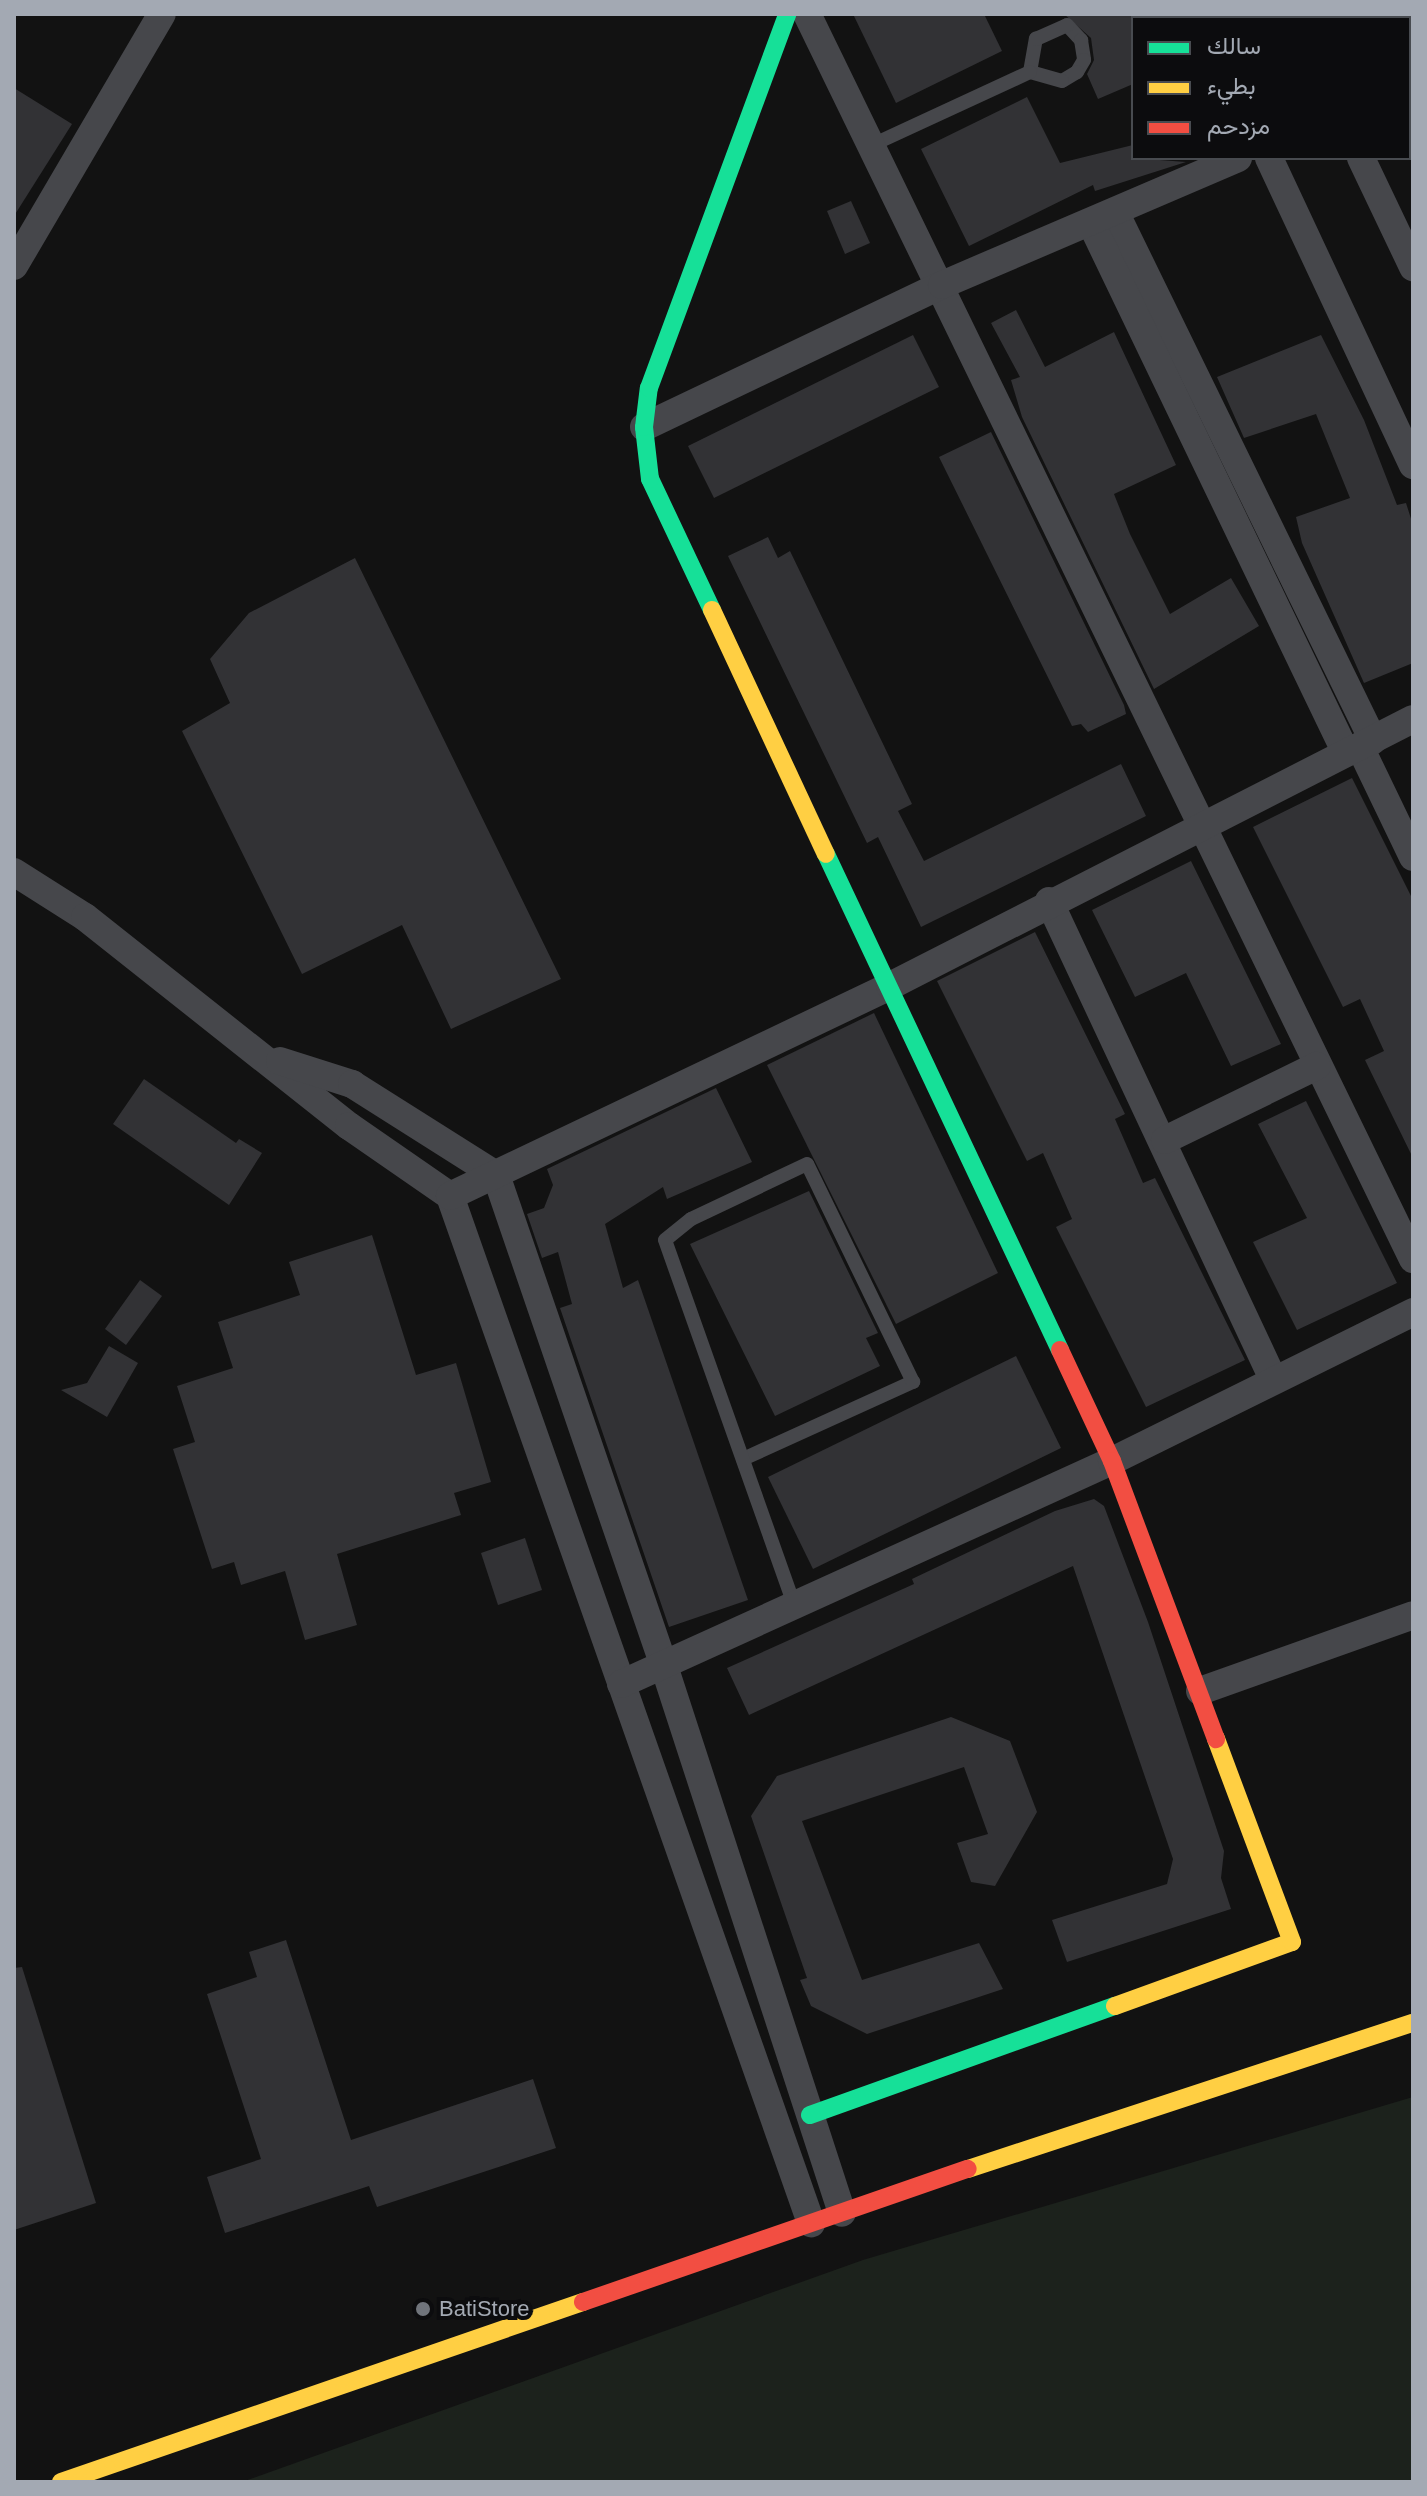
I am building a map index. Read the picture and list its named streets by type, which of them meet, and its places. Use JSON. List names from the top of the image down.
{
  "places": ["BatiStore"],
  "legend": ["سالك", "بطيء", "مزدحم"]
}
